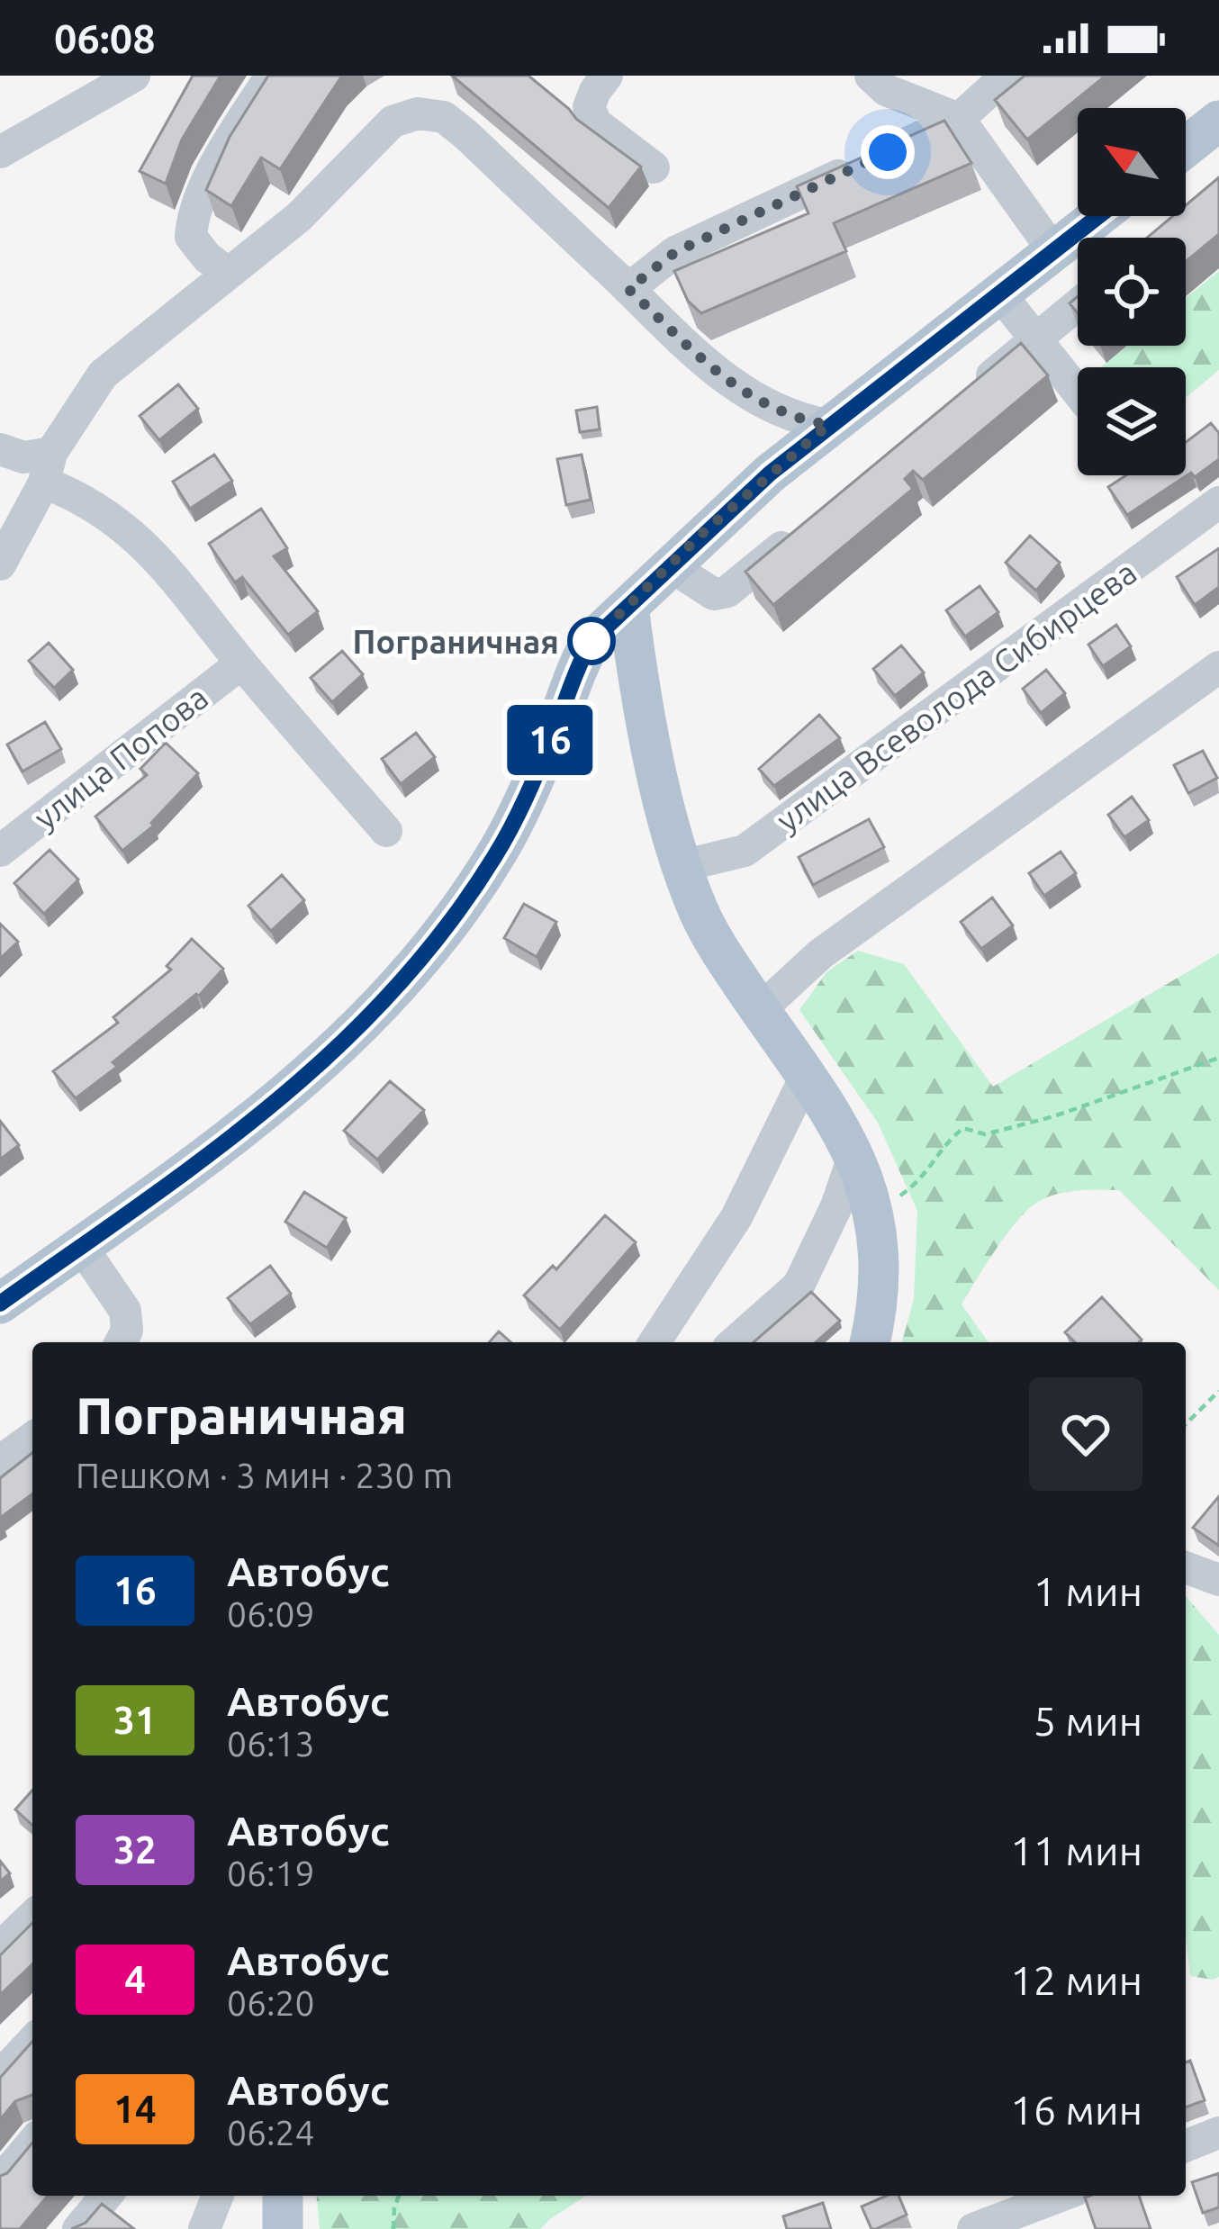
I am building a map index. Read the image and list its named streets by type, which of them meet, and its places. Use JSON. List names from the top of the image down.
{
  "streets": {
    "street": ["улица Всеволода Сибирцева", "улица Попова"]
  },
  "places": ["Пограничная"],
  "lines": ["bus line 16"],
  "north": "top left",
  "page": {
    "status": "06:08",
    "on_map": "16",
    "heading": ["Пограничная", "Пешком · 3 мин · 230 m"],
    "list": [
      {
        "mark": "16",
        "name": "Автобус",
        "note": "06:09",
        "value": "1 мин"
      },
      {
        "mark": "31",
        "name": "Автобус",
        "note": "06:13",
        "value": "5 мин"
      },
      {
        "mark": "32",
        "name": "Автобус",
        "note": "06:19",
        "value": "11 мин"
      },
      {
        "mark": "4",
        "name": "Автобус",
        "note": "06:20",
        "value": "12 мин"
      },
      {
        "mark": "14",
        "name": "Автобус",
        "note": "06:24",
        "value": "16 мин"
      }
    ]
  }
}
